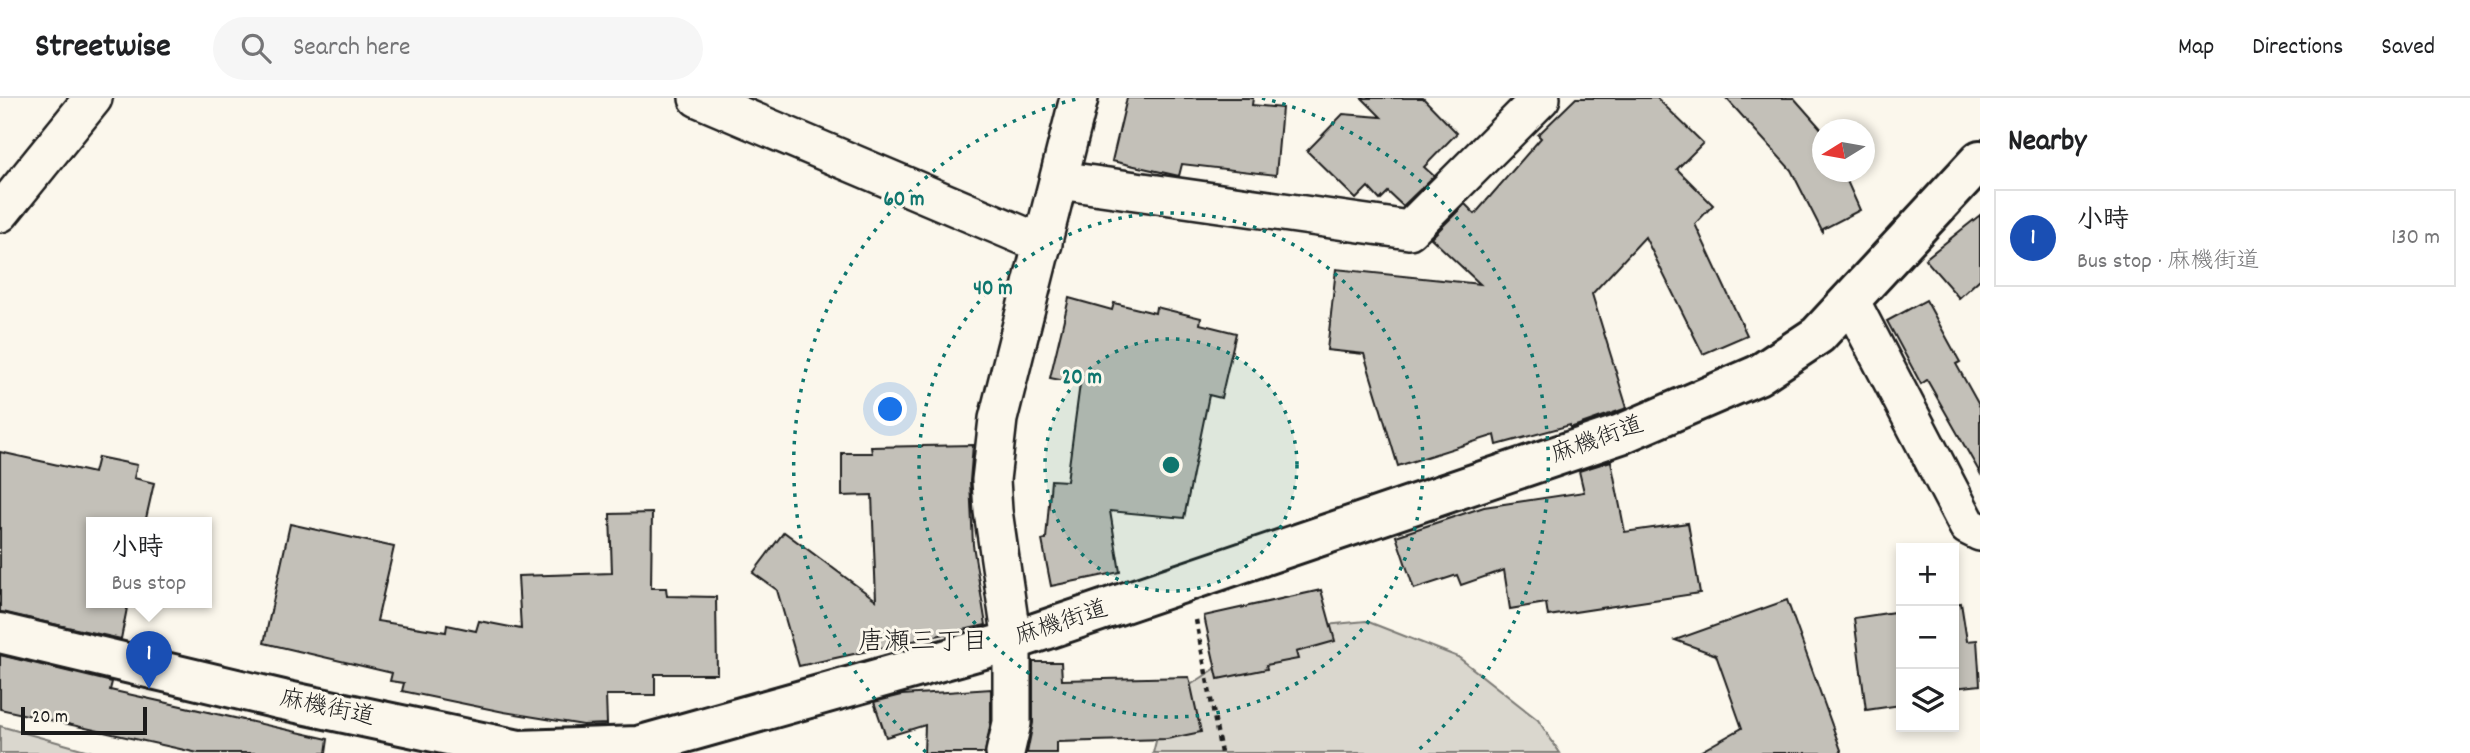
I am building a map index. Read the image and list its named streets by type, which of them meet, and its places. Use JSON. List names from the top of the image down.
{
  "streets": {
    "street": ["麻機街道"]
  },
  "districts": ["唐瀬三丁目"],
  "scale_bar": "20 m",
  "north": "left",
  "page": {
    "header": "Streetwise",
    "search": "Search here",
    "nav": ["Map", "Directions", "Saved"],
    "heading": "Nearby",
    "list": [
      {
        "mark": "1",
        "name": "小時",
        "note": "Bus stop · 麻機街道",
        "value": "130 m"
      }
    ],
    "popup": ["小時", "Bus stop"],
    "map_buttons": ["+", "−"],
    "pins": "1",
    "scale": "20 m"
  },
  "rings": ["60 m", "40 m", "20 m"]
}
